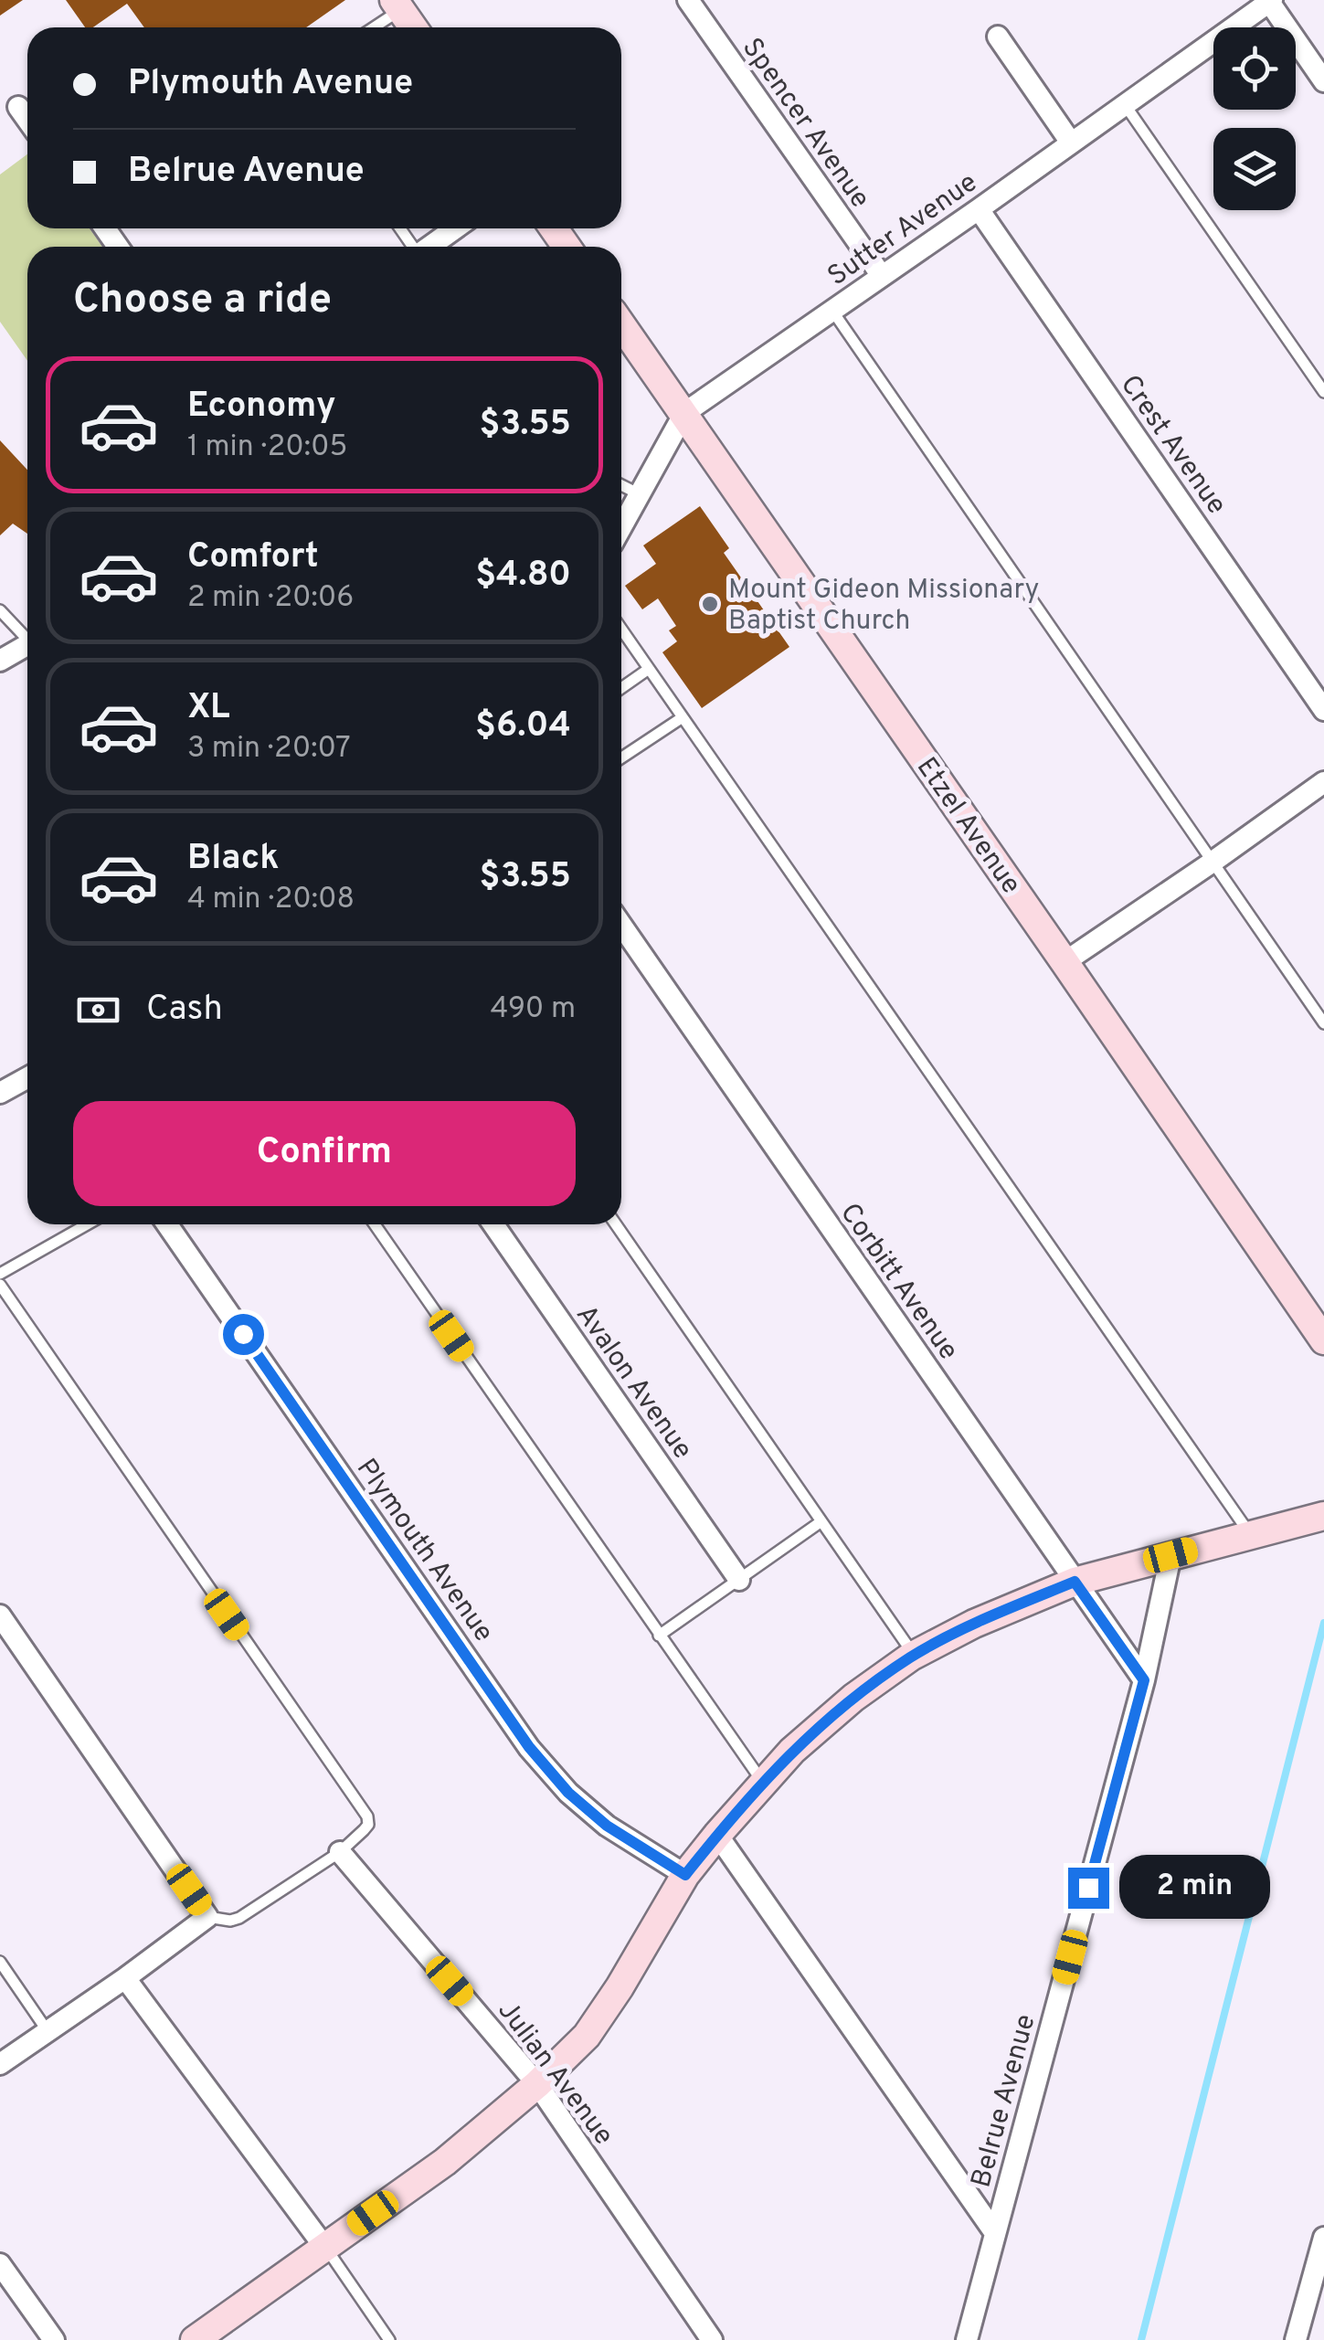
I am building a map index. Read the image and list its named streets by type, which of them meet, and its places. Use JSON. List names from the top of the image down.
{
  "streets": {
    "street": [
      "Spencer Avenue",
      "Sutter Avenue",
      "Crest Avenue",
      "Etzel Avenue",
      "Corbitt Avenue",
      "Avalon Avenue",
      "Plymouth Avenue",
      "Julian Avenue",
      "Belrue Avenue"
    ]
  },
  "crossings": [
    ["Spencer Avenue", "Sutter Avenue"],
    ["Sutter Avenue", "Crest Avenue"],
    ["Sutter Avenue", "Etzel Avenue"],
    ["Corbitt Avenue", "Belrue Avenue"]
  ],
  "places": ["Mount Gideon Missionary Baptist Church"],
  "page": {
    "banner": ["Plymouth Avenue", "Belrue Avenue"],
    "heading": "Choose a ride",
    "list": [
      {
        "name": "Economy",
        "note": "1 min · 20:05",
        "value": "$3.55"
      },
      {
        "name": "Comfort",
        "note": "2 min · 20:06",
        "value": "$4.80"
      },
      {
        "name": "XL",
        "note": "3 min · 20:07",
        "value": "$6.04"
      },
      {
        "name": "Black",
        "note": "4 min · 20:08",
        "value": "$3.55"
      }
    ],
    "pay": ["Cash", "490 m"],
    "buttons": "Confirm",
    "bubble": "2 min"
  }
}
